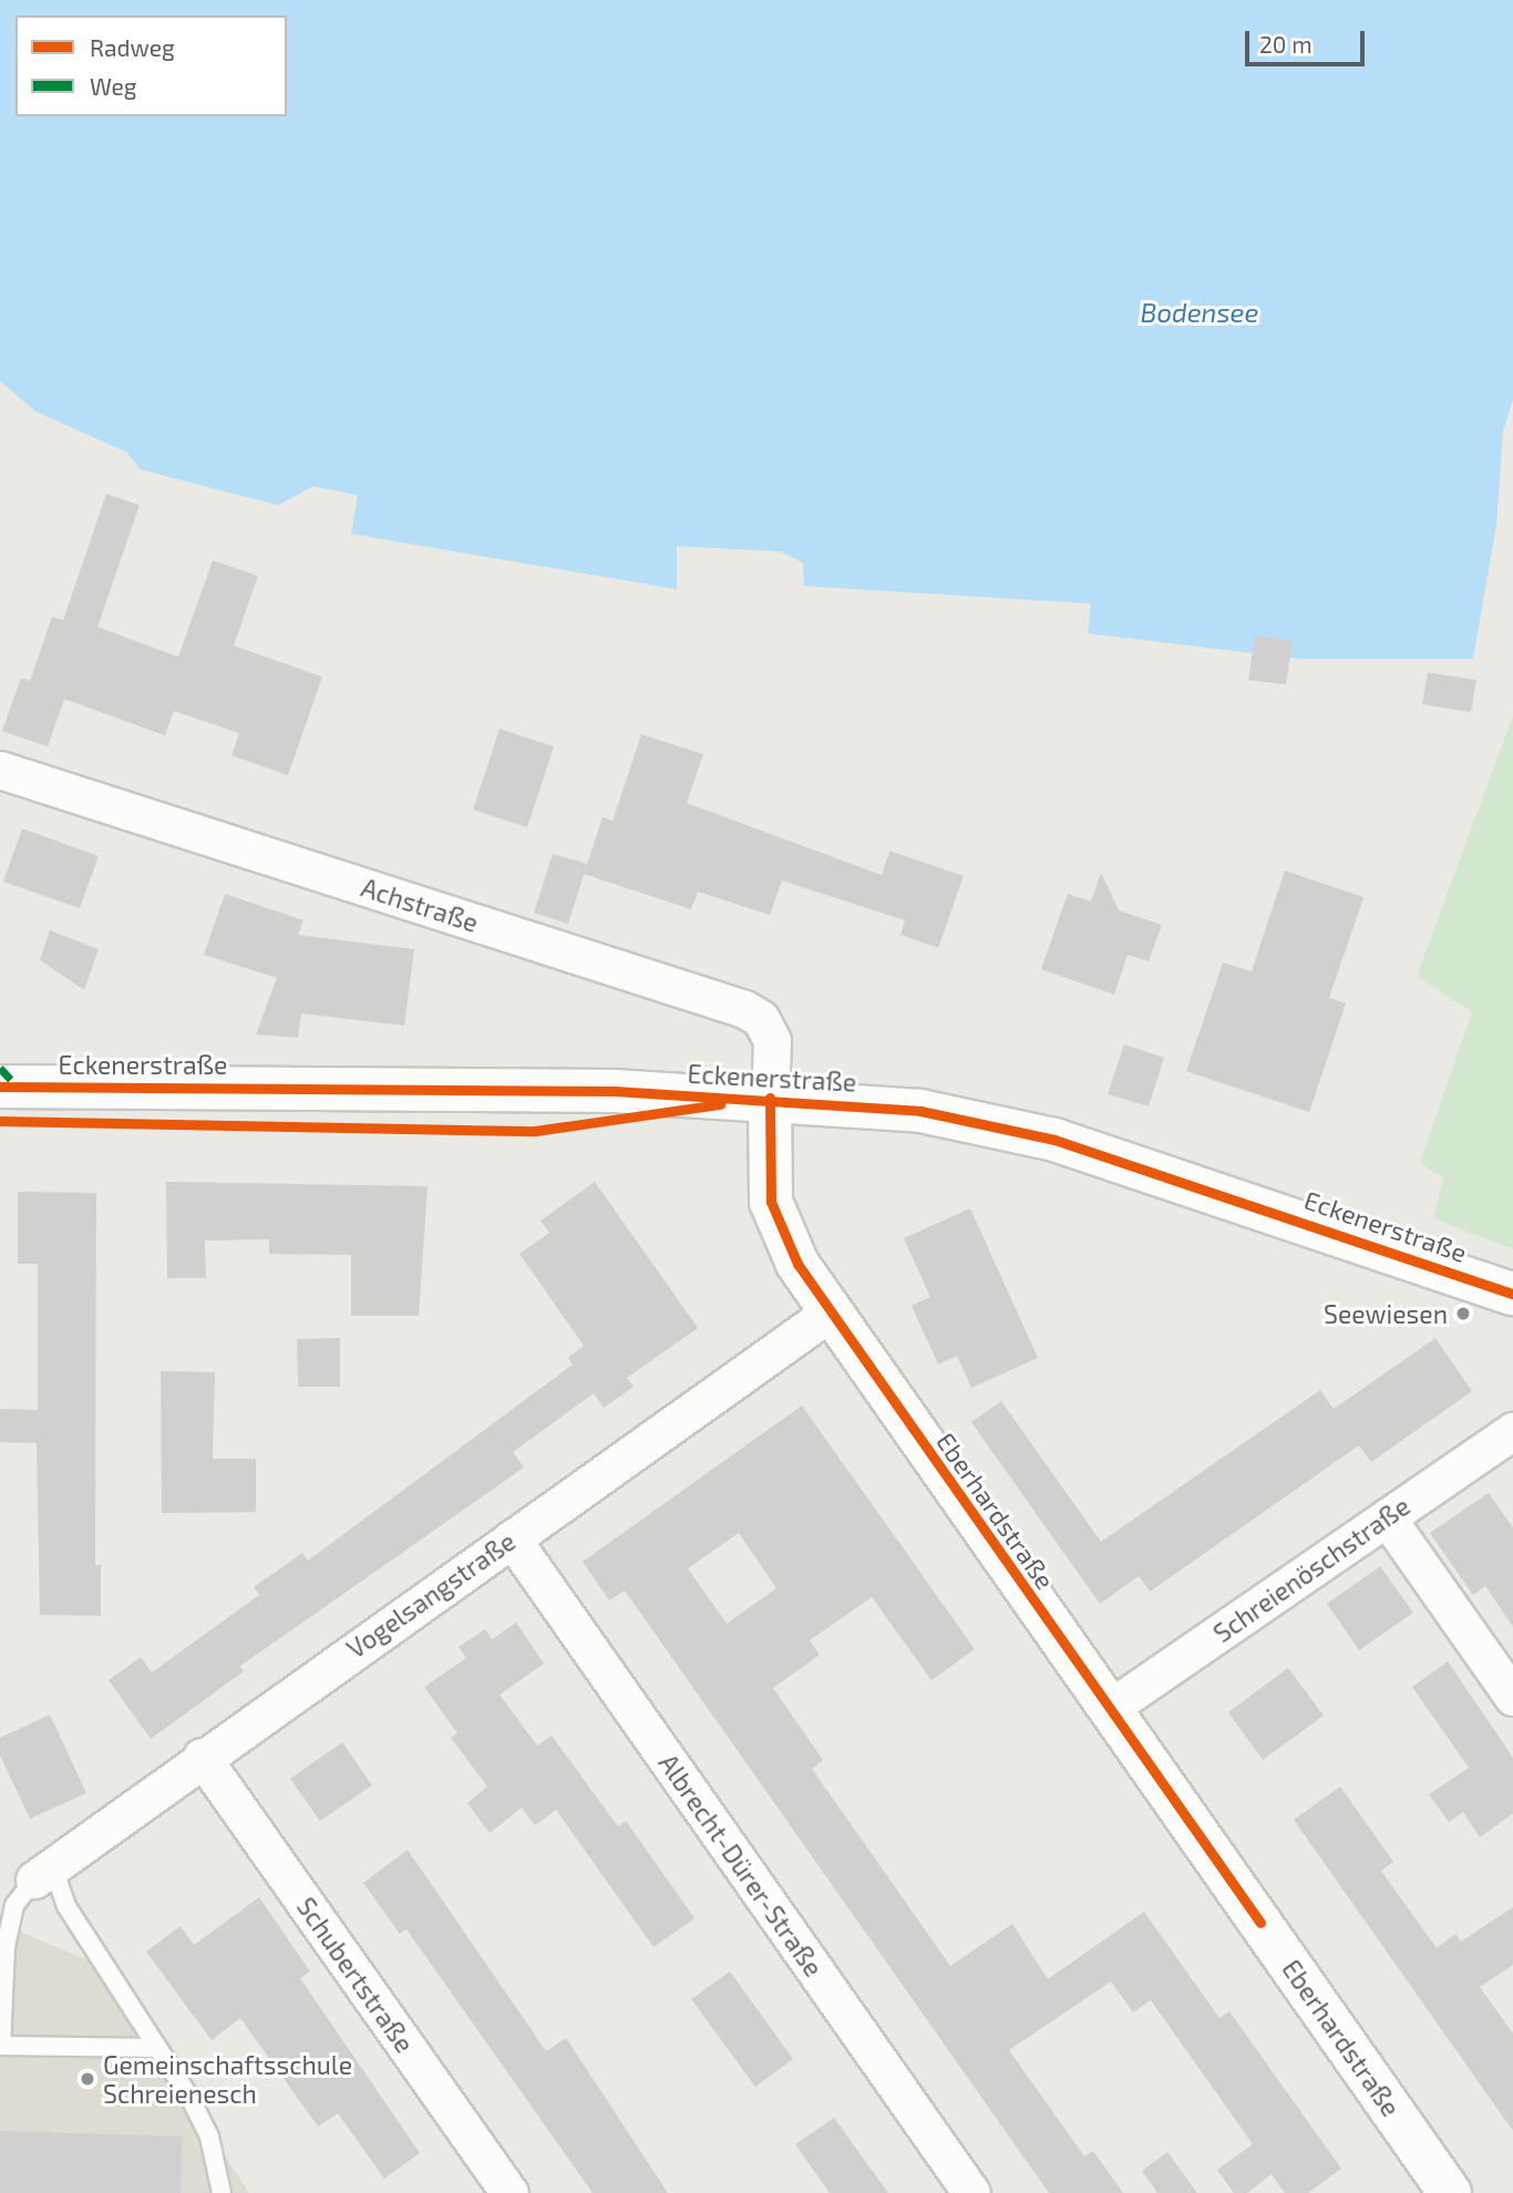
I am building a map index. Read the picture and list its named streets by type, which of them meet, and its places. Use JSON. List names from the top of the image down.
{
  "streets": {
    "main road": ["Eckenerstraße", "Eberhardstraße"],
    "street": [
      "Achstraße",
      "Schreienöschstraße",
      "Vogelsangstraße",
      "Albrecht-Dürer-Straße",
      "Schubertstraße"
    ]
  },
  "crossings": [
    ["Achstraße", "Eckenerstraße"],
    ["Achstraße", "Eberhardstraße"],
    ["Eckenerstraße", "Eberhardstraße"],
    ["Eberhardstraße", "Schreienöschstraße"],
    ["Eberhardstraße", "Vogelsangstraße"],
    ["Vogelsangstraße", "Albrecht-Dürer-Straße"],
    ["Vogelsangstraße", "Schubertstraße"]
  ],
  "water": ["Bodensee"],
  "places": ["Seewiesen", "Gemeinschaftsschule Schreienesch"],
  "legend": ["Radweg", "Weg"],
  "scale_bar": "20 m"
}
